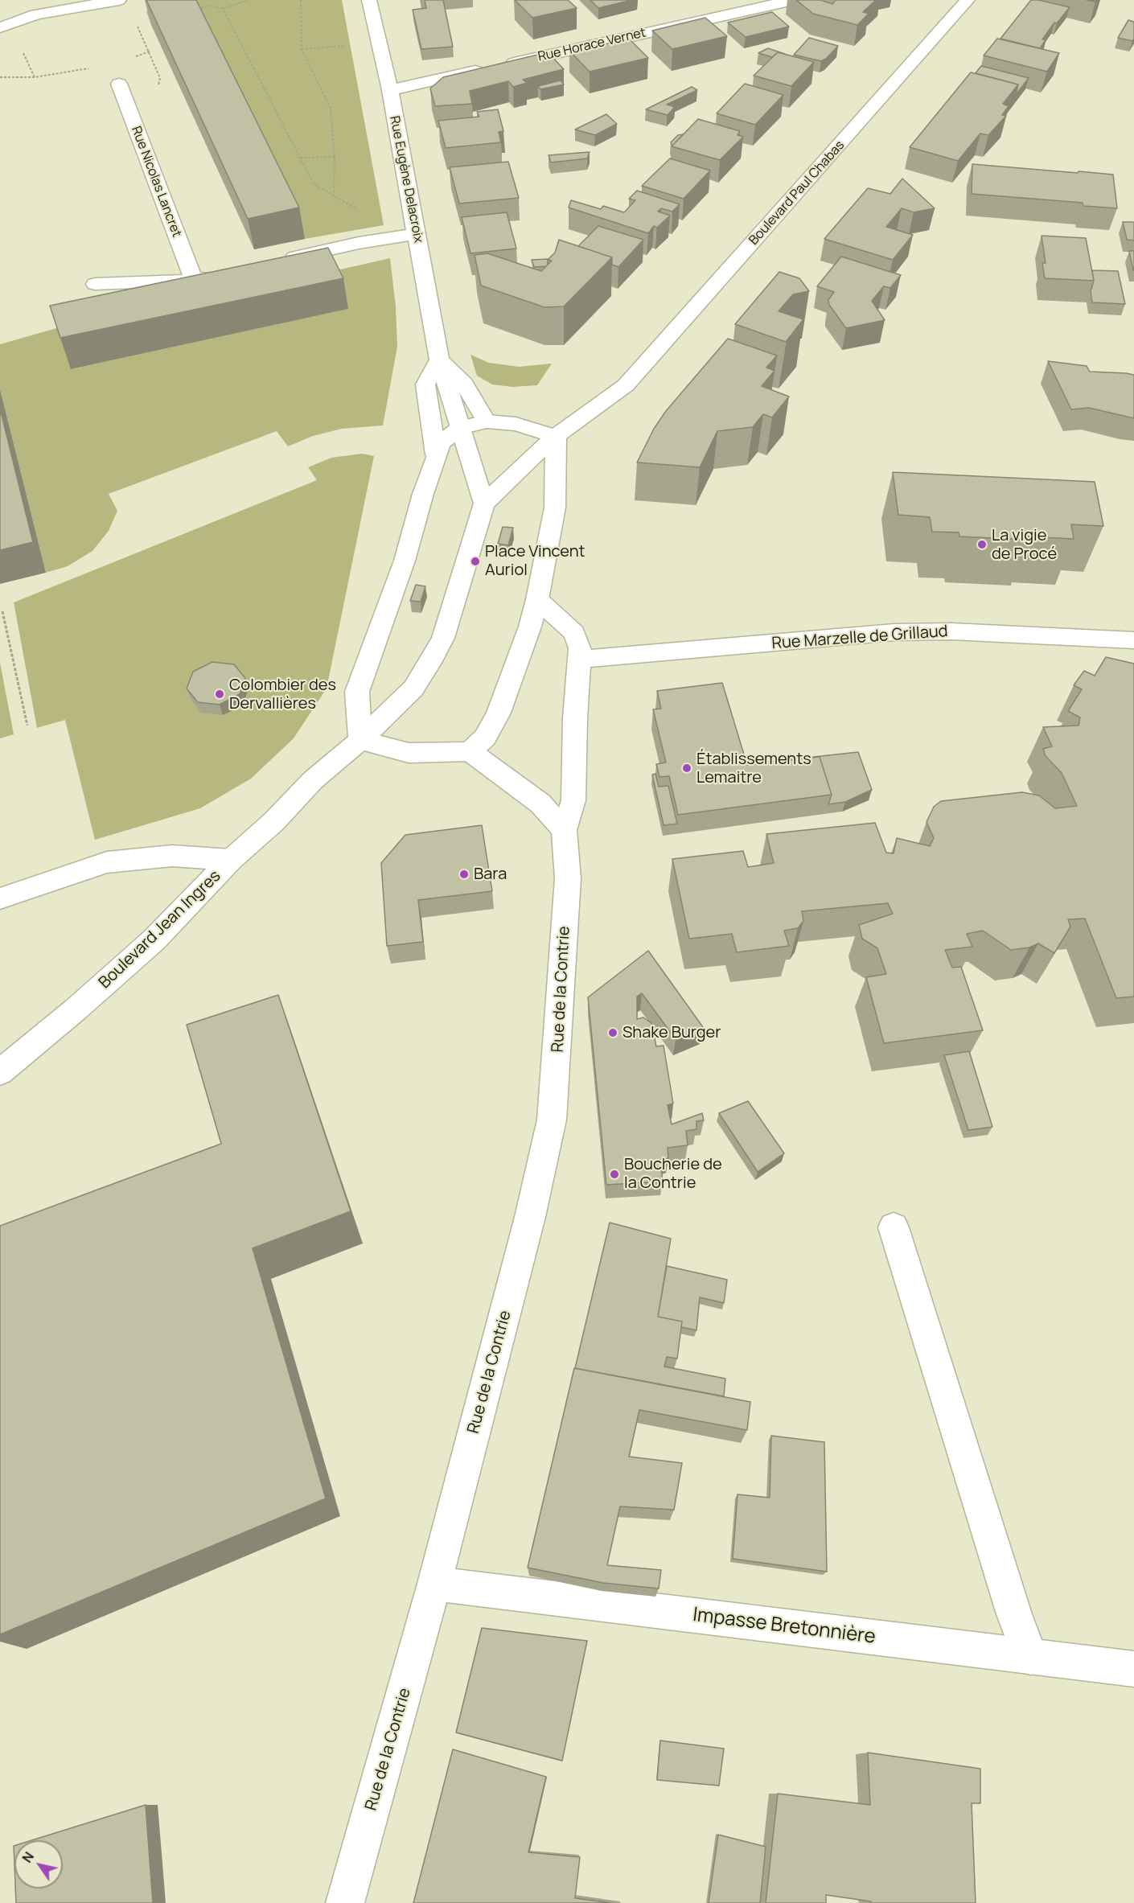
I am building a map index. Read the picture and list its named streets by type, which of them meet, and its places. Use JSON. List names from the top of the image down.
{
  "streets": {
    "street": [
      "Rue Horace Vernet",
      "Rue Eugène Delacroix",
      "Rue Nicolas Lancret",
      "Boulevard Paul Chabas",
      "Rue Marzelle de Grillaud",
      "Boulevard Jean Ingres",
      "Rue de la Contrie",
      "Impasse Bretonnière"
    ]
  },
  "crossings": [
    ["Rue Horace Vernet", "Rue Eugène Delacroix"],
    ["Rue de la Contrie", "Impasse Bretonnière"]
  ],
  "places": [
    "La vigie de Procé",
    "Place Vincent Auriol",
    "Colombier des Dervallières",
    "Établissements Lemaitre",
    "Bara",
    "Shake Burger",
    "Boucherie de la Contrie"
  ],
  "north": "top left"
}
